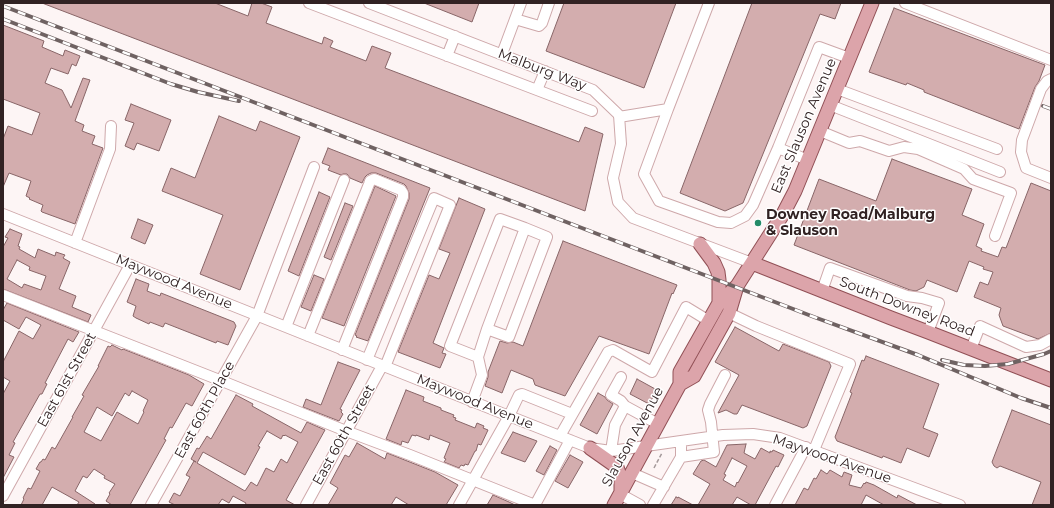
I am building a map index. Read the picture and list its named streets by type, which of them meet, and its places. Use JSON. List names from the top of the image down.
{
  "streets": {
    "main road": ["East Slauson Avenue", "South Downey Road", "Slauson Avenue"],
    "street": [
      "Malburg Way",
      "Maywood Avenue",
      "East 61st Street",
      "East 60th Place",
      "East 60th Street"
    ]
  },
  "crossings": [
    ["East Slauson Avenue", "South Downey Road"],
    ["East Slauson Avenue", "Slauson Avenue"],
    ["Maywood Avenue", "East 61st Street"],
    ["Maywood Avenue", "East 60th Place"],
    ["Maywood Avenue", "East 60th Street"],
    ["Maywood Avenue", "Slauson Avenue"],
    ["South Downey Road", "Slauson Avenue"]
  ],
  "places": ["Downey Road/Malburg & Slauson"]
}
